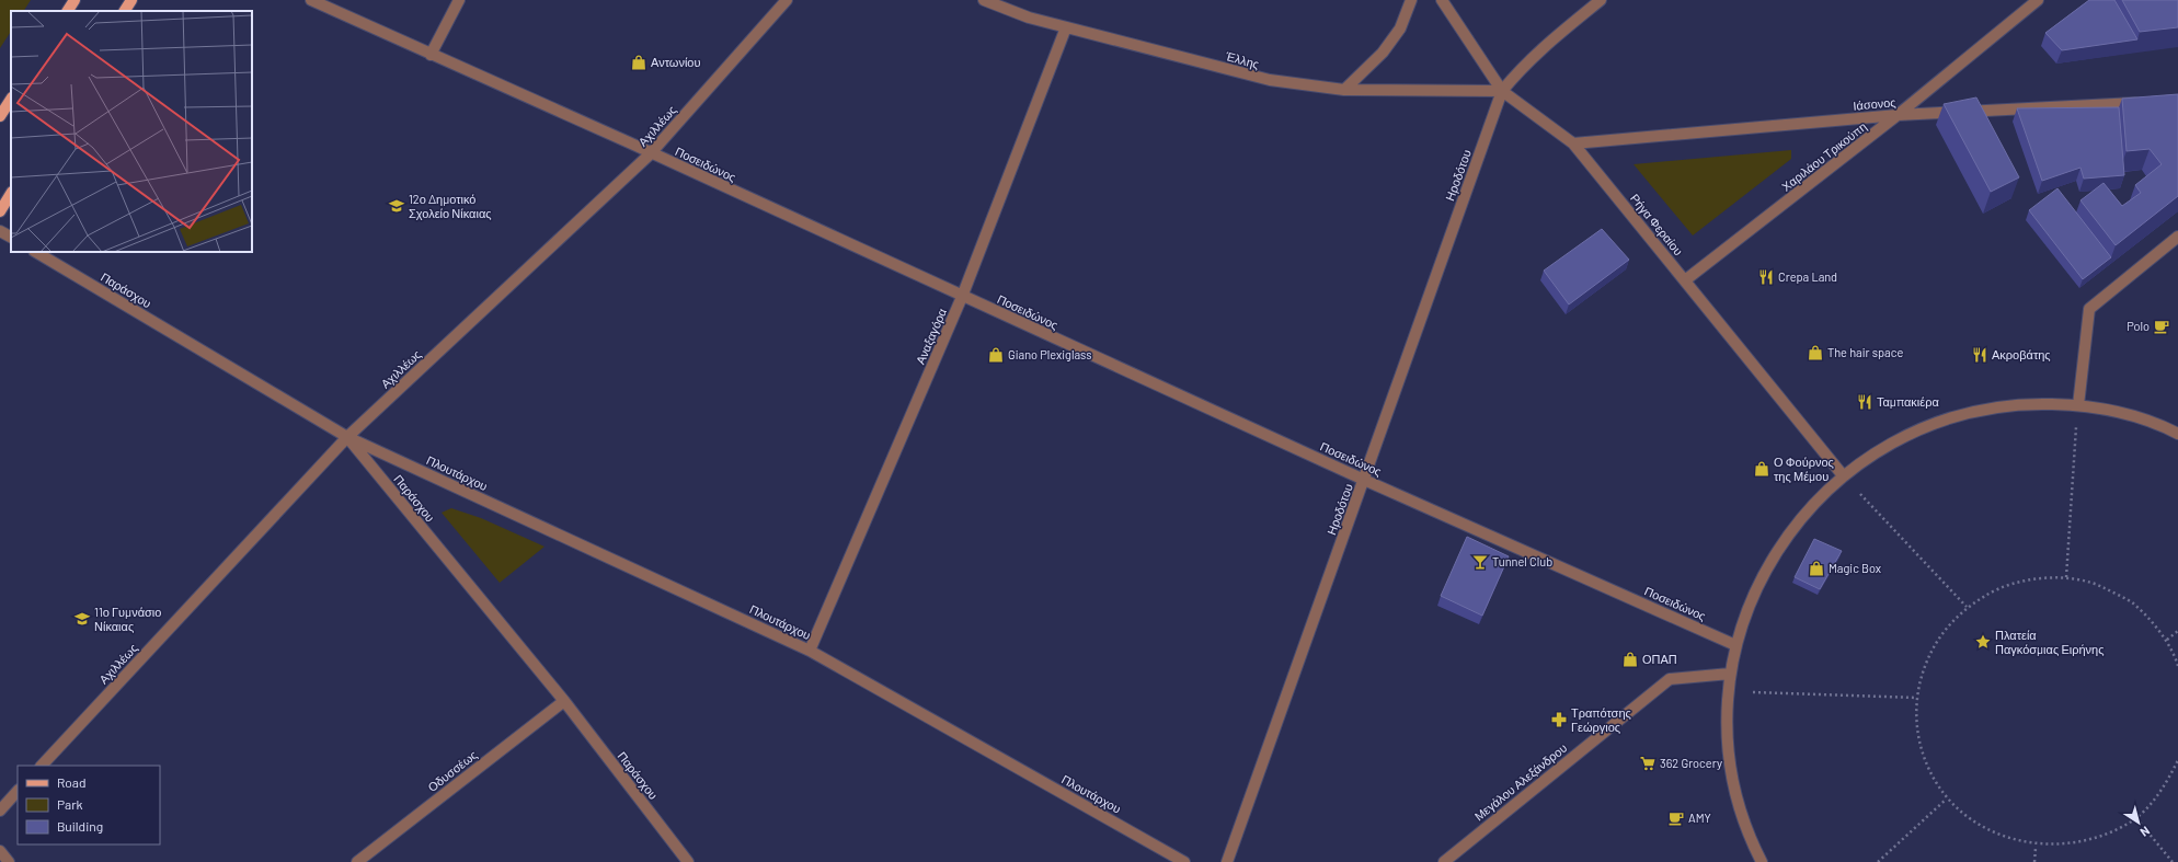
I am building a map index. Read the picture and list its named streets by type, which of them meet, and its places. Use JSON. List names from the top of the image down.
{
  "streets": {
    "street": [
      "Έλλης",
      "Ιάσονος",
      "Αχιλλέως",
      "Χαριλάου Τρικούπη",
      "Ποσειδώνος",
      "Ηροδότου",
      "Ρήγα Φεραίου",
      "Παράσχου",
      "Αναξαγόρα",
      "Πλουτάρχου",
      "Οδυσσέως",
      "Μεγάλου Αλεξάνδρου"
    ]
  },
  "crossings": [
    ["Έλλης", "Ηροδότου"],
    ["Έλλης", "Ρήγα Φεραίου"],
    ["Έλλης", "Αναξαγόρα"],
    ["Ιάσονος", "Χαριλάου Τρικούπη"],
    ["Ιάσονος", "Ρήγα Φεραίου"],
    ["Αχιλλέως", "Ποσειδώνος"],
    ["Αχιλλέως", "Παράσχου"],
    ["Αχιλλέως", "Πλουτάρχου"],
    ["Χαριλάου Τρικούπη", "Ρήγα Φεραίου"],
    ["Ποσειδώνος", "Ηροδότου"],
    ["Ποσειδώνος", "Αναξαγόρα"],
    ["Ηροδότου", "Ρήγα Φεραίου"],
    ["Παράσχου", "Πλουτάρχου"],
    ["Παράσχου", "Οδυσσέως"],
    ["Αναξαγόρα", "Πλουτάρχου"]
  ],
  "places": {
    "shop": [
      "Αντωνίου",
      "The hair space",
      "Giano Plexiglass",
      "Ο Φούρνος της Μέμου",
      "Magic Box",
      "ΟΠΑΠ"
    ],
    "school or university": ["12ο Δημοτικό Σχολείο Νίκαιας", "11ο Γυμνάσιο Νίκαιας"],
    "restaurant": ["Crepa Land", "Ακροβάτης", "Ταμπακιέρα"],
    "cafe": ["Polo", "AMY"],
    "bar": ["Tunnel Club"],
    "place": ["Πλατεία Παγκόσμιας Ειρήνης"],
    "pharmacy": ["Τραπότσης Γεώργιος"],
    "supermarket": ["362 Grocery"]
  },
  "legend": ["Road", "Park", "Building"],
  "north": "bottom right"
}
